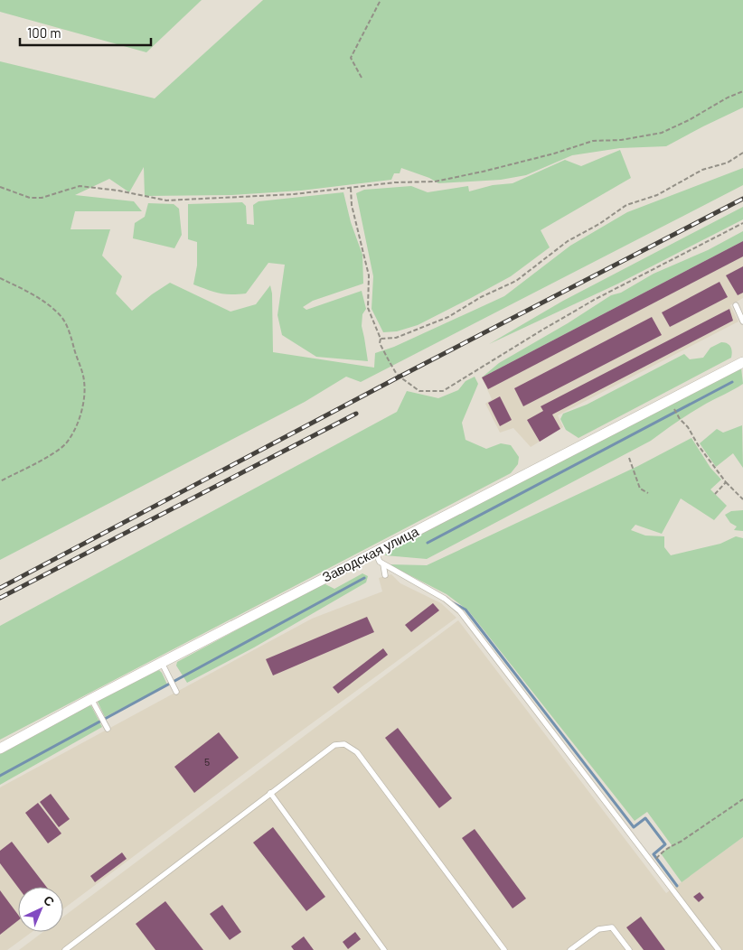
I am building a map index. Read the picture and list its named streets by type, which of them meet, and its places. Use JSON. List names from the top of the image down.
{
  "streets": {
    "street": ["Заводская улица"]
  },
  "house_numbers": ["5"],
  "scale_bar": "100 m",
  "north": "top right"
}
